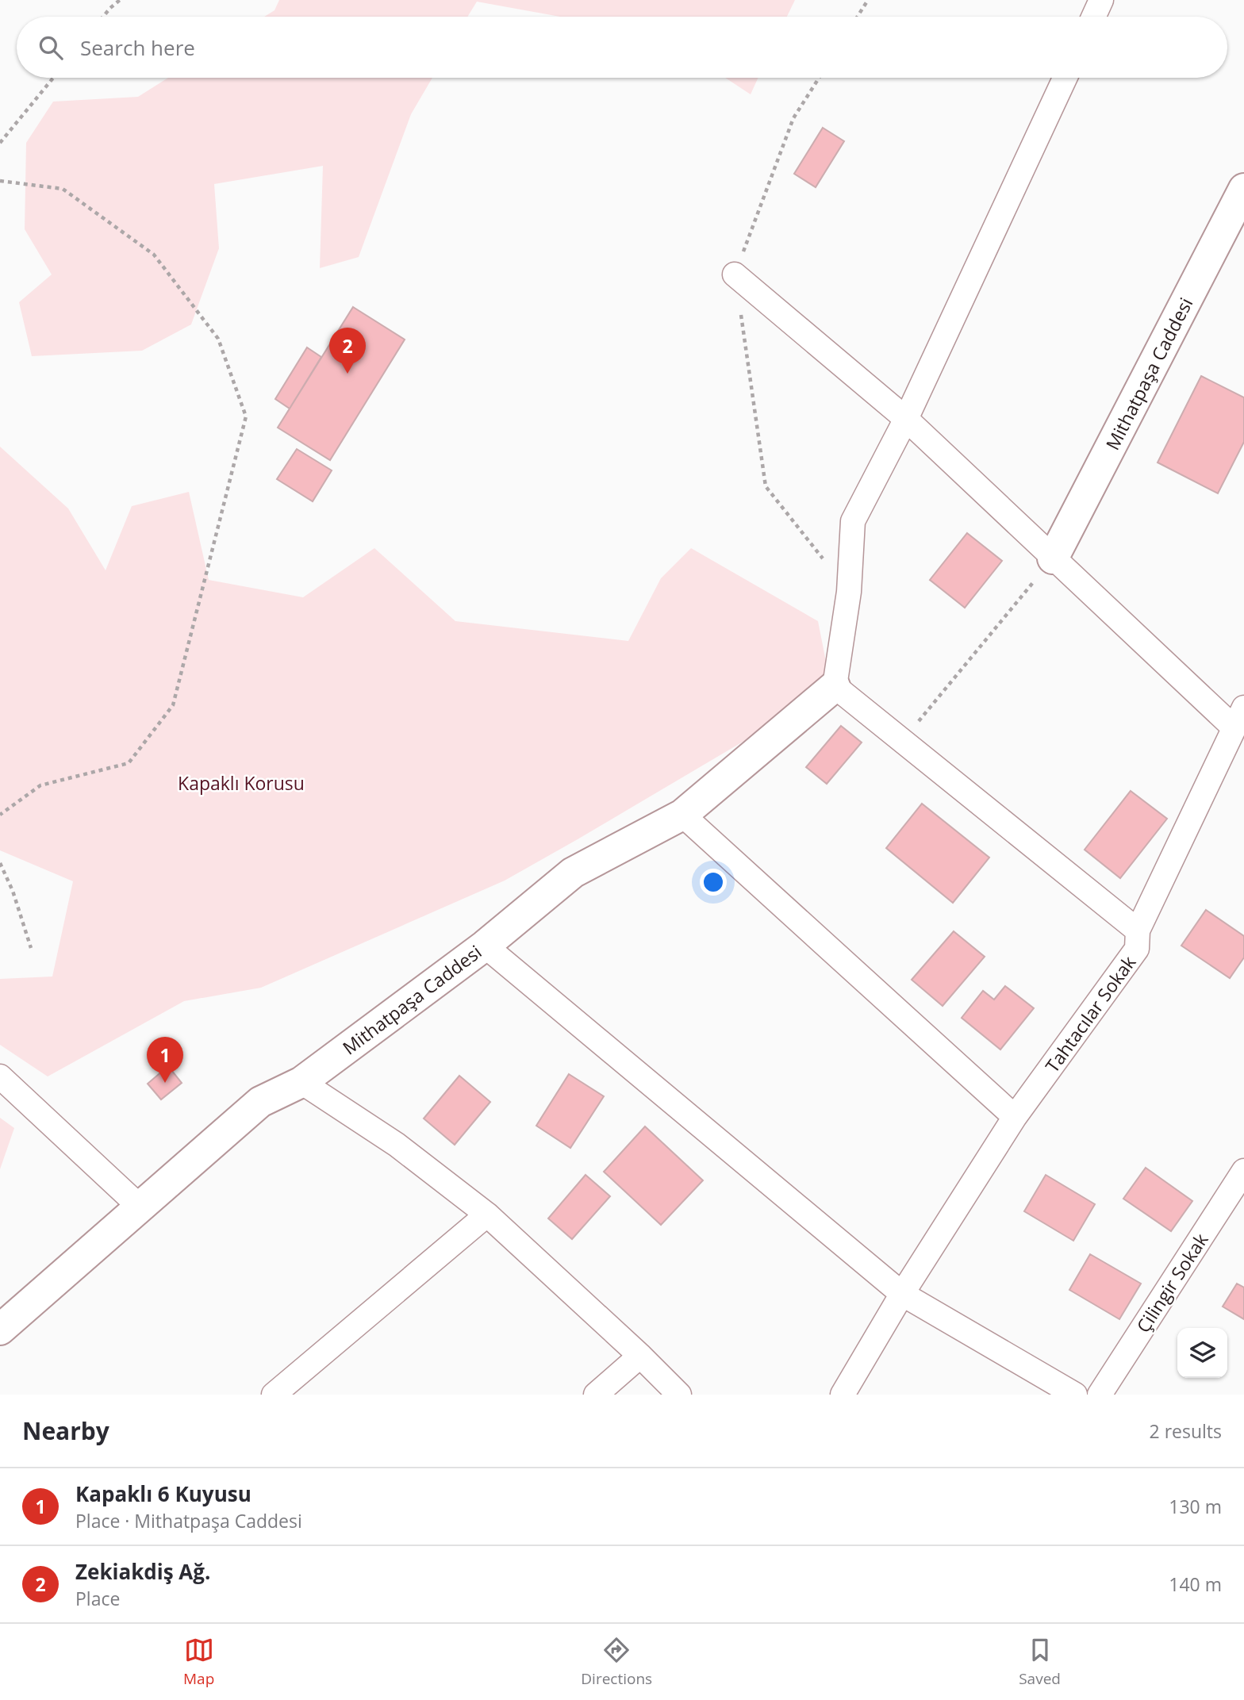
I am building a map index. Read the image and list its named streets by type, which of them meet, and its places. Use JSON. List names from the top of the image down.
{
  "streets": {
    "street": ["Mithatpaşa Caddesi", "Tahtacılar Sokak", "Çilingir Sokak"]
  },
  "crossings": [
    ["Mithatpaşa Caddesi", "Tahtacılar Sokak"]
  ],
  "parks": ["Kapaklı Korusu"],
  "page": {
    "search": "Search here",
    "pins": ["2", "1"],
    "heading": ["Nearby", "2 results"],
    "list": [
      {
        "mark": "1",
        "name": "Kapaklı 6 Kuyusu",
        "note": "Place · Mithatpaşa Caddesi",
        "value": "130 m"
      },
      {
        "mark": "2",
        "name": "Zekiakdiş Ağ.",
        "note": "Place",
        "value": "140 m"
      }
    ],
    "nav": ["Map", "Directions", "Saved"]
  }
}
